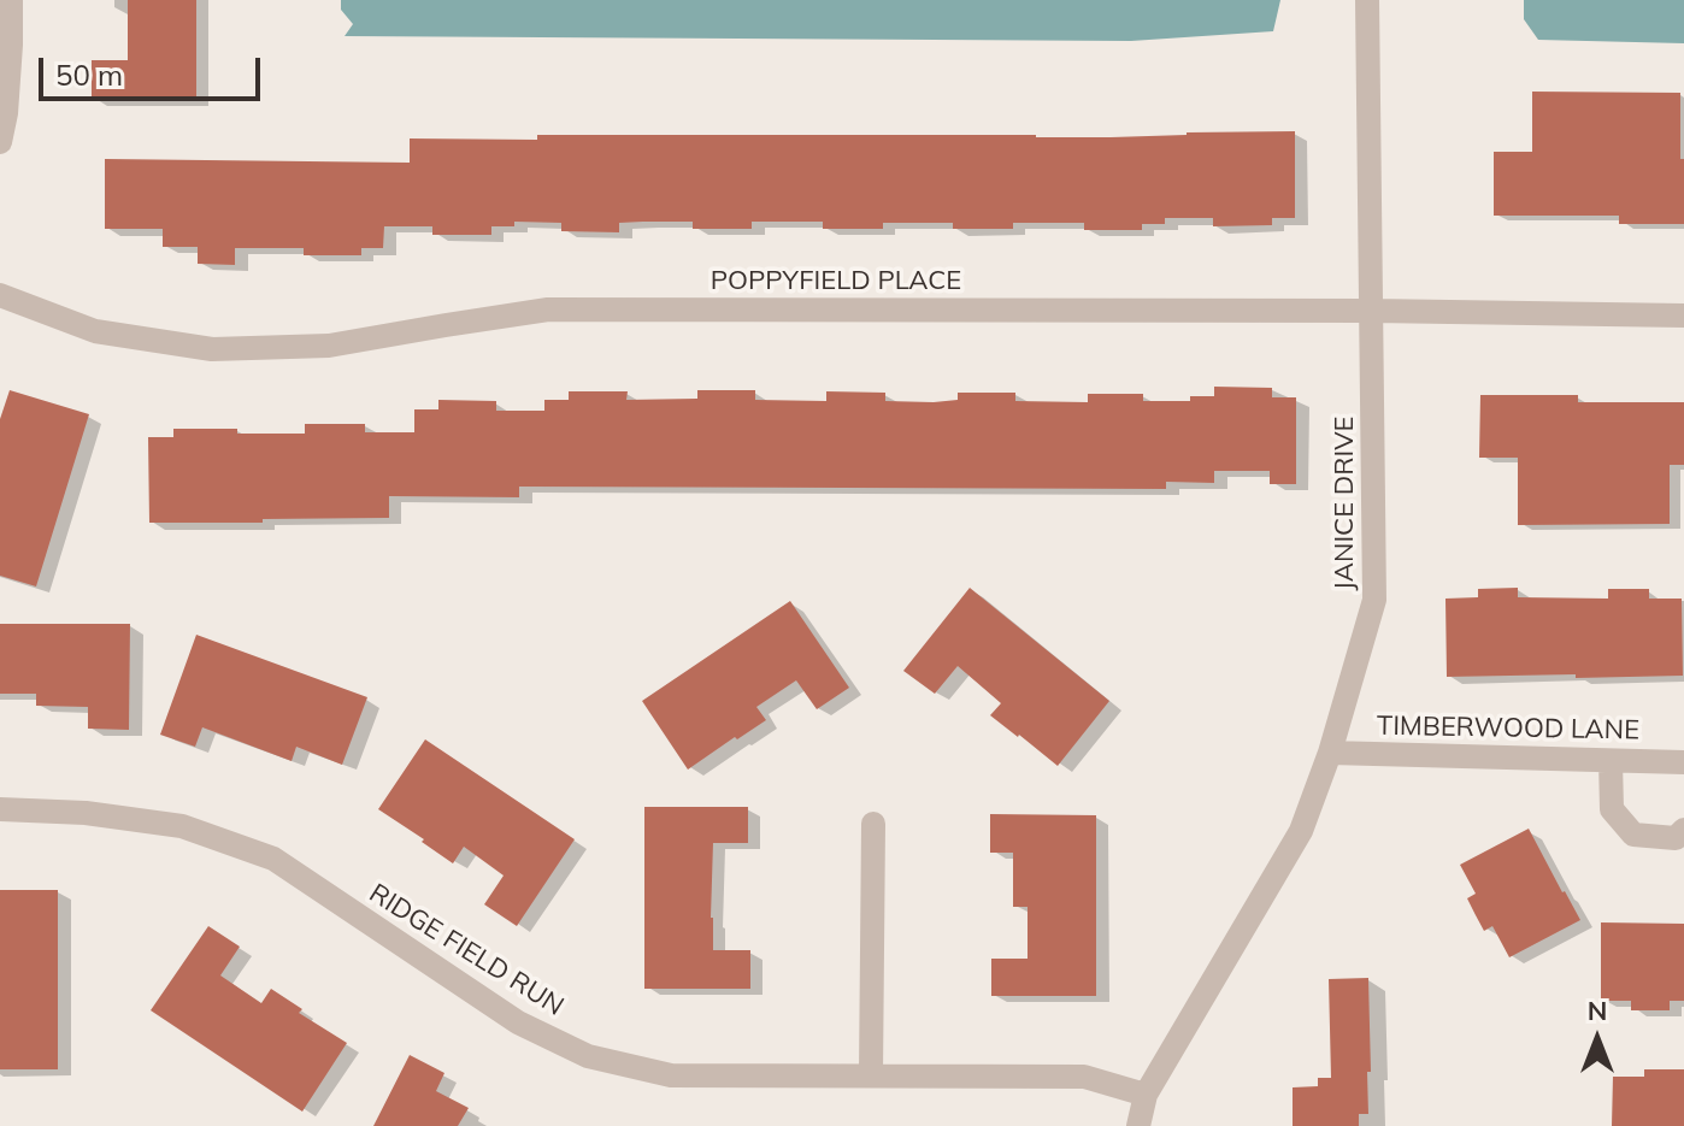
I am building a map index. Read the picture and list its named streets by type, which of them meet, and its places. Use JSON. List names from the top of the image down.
{
  "streets": {
    "street": [
      "POPPYFIELD PLACE",
      "JANICE DRIVE",
      "TIMBERWOOD LANE",
      "RIDGE FIELD RUN"
    ]
  },
  "crossings": [
    ["POPPYFIELD PLACE", "JANICE DRIVE"],
    ["JANICE DRIVE", "TIMBERWOOD LANE"],
    ["JANICE DRIVE", "RIDGE FIELD RUN"]
  ],
  "scale_bar": "50 m",
  "north": "top"
}
